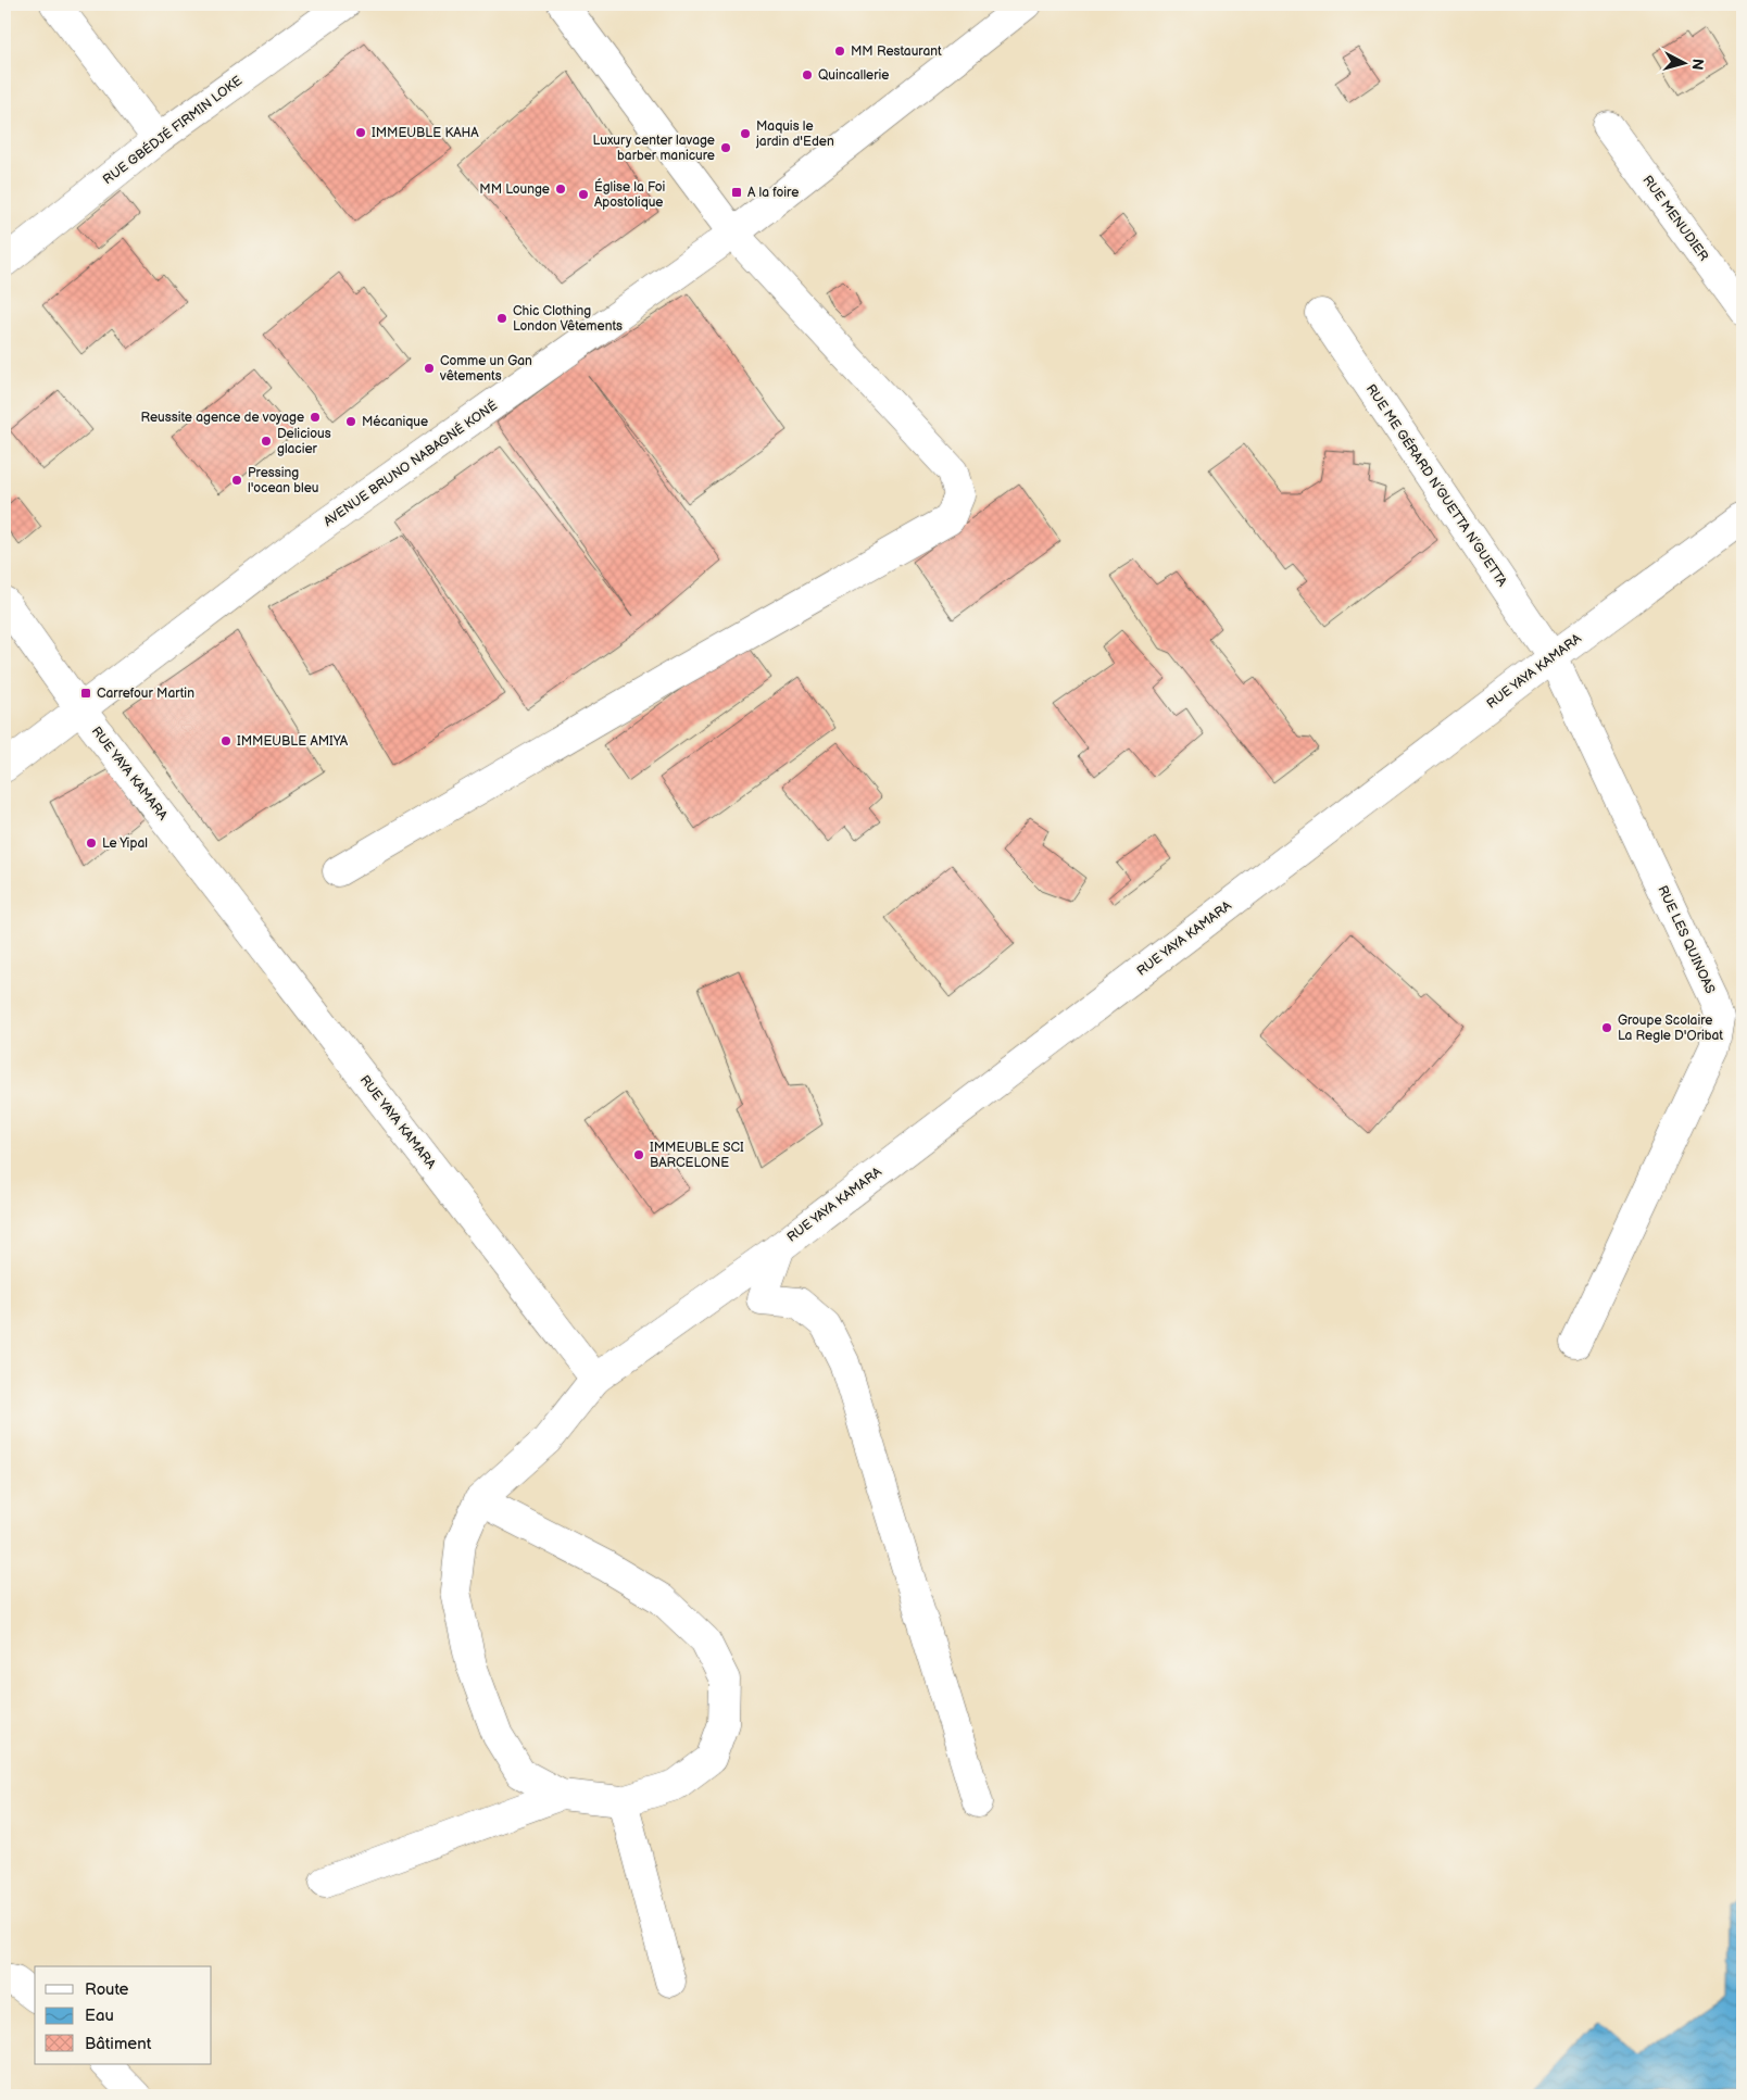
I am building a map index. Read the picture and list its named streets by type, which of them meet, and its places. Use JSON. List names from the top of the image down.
{
  "streets": {
    "street": [
      "RUE GBÉDJÉ FIRMIN LOKE",
      "RUE MENUDIER",
      "AVENUE BRUNO NABAGNÉ KONÉ",
      "RUE ME GÉRARD N’GUETTA N’GUETTA",
      "RUE YAYA KAMARA",
      "RUE LES QUINOAS"
    ]
  },
  "crossings": [
    ["AVENUE BRUNO NABAGNÉ KONÉ", "RUE YAYA KAMARA"],
    ["RUE ME GÉRARD N’GUETTA N’GUETTA", "RUE YAYA KAMARA"],
    ["RUE ME GÉRARD N’GUETTA N’GUETTA", "RUE LES QUINOAS"],
    ["RUE YAYA KAMARA", "RUE LES QUINOAS"]
  ],
  "places": {
    "other": [
      "MM Restaurant",
      "Quincallerie",
      "IMMEUBLE KAHA",
      "Maquis le jardin d'Eden",
      "Luxury center lavage barber manicure",
      "MM Lounge",
      "Église la Foi Apostolique",
      "Chic Clothing London Vêtements",
      "Comme un Gan vêtements",
      "Reussite agence de voyage",
      "Mécanique",
      "Delicious glacier",
      "Pressing l'ocean bleu",
      "IMMEUBLE AMIYA",
      "Le Yipal",
      "Groupe Scolaire La Regle D'Oribat",
      "IMMEUBLE SCI BARCELONE"
    ],
    "transit": ["A la foire", "Carrefour Martin"]
  },
  "legend": ["Route", "Eau", "Bâtiment"],
  "north": "right"
}
